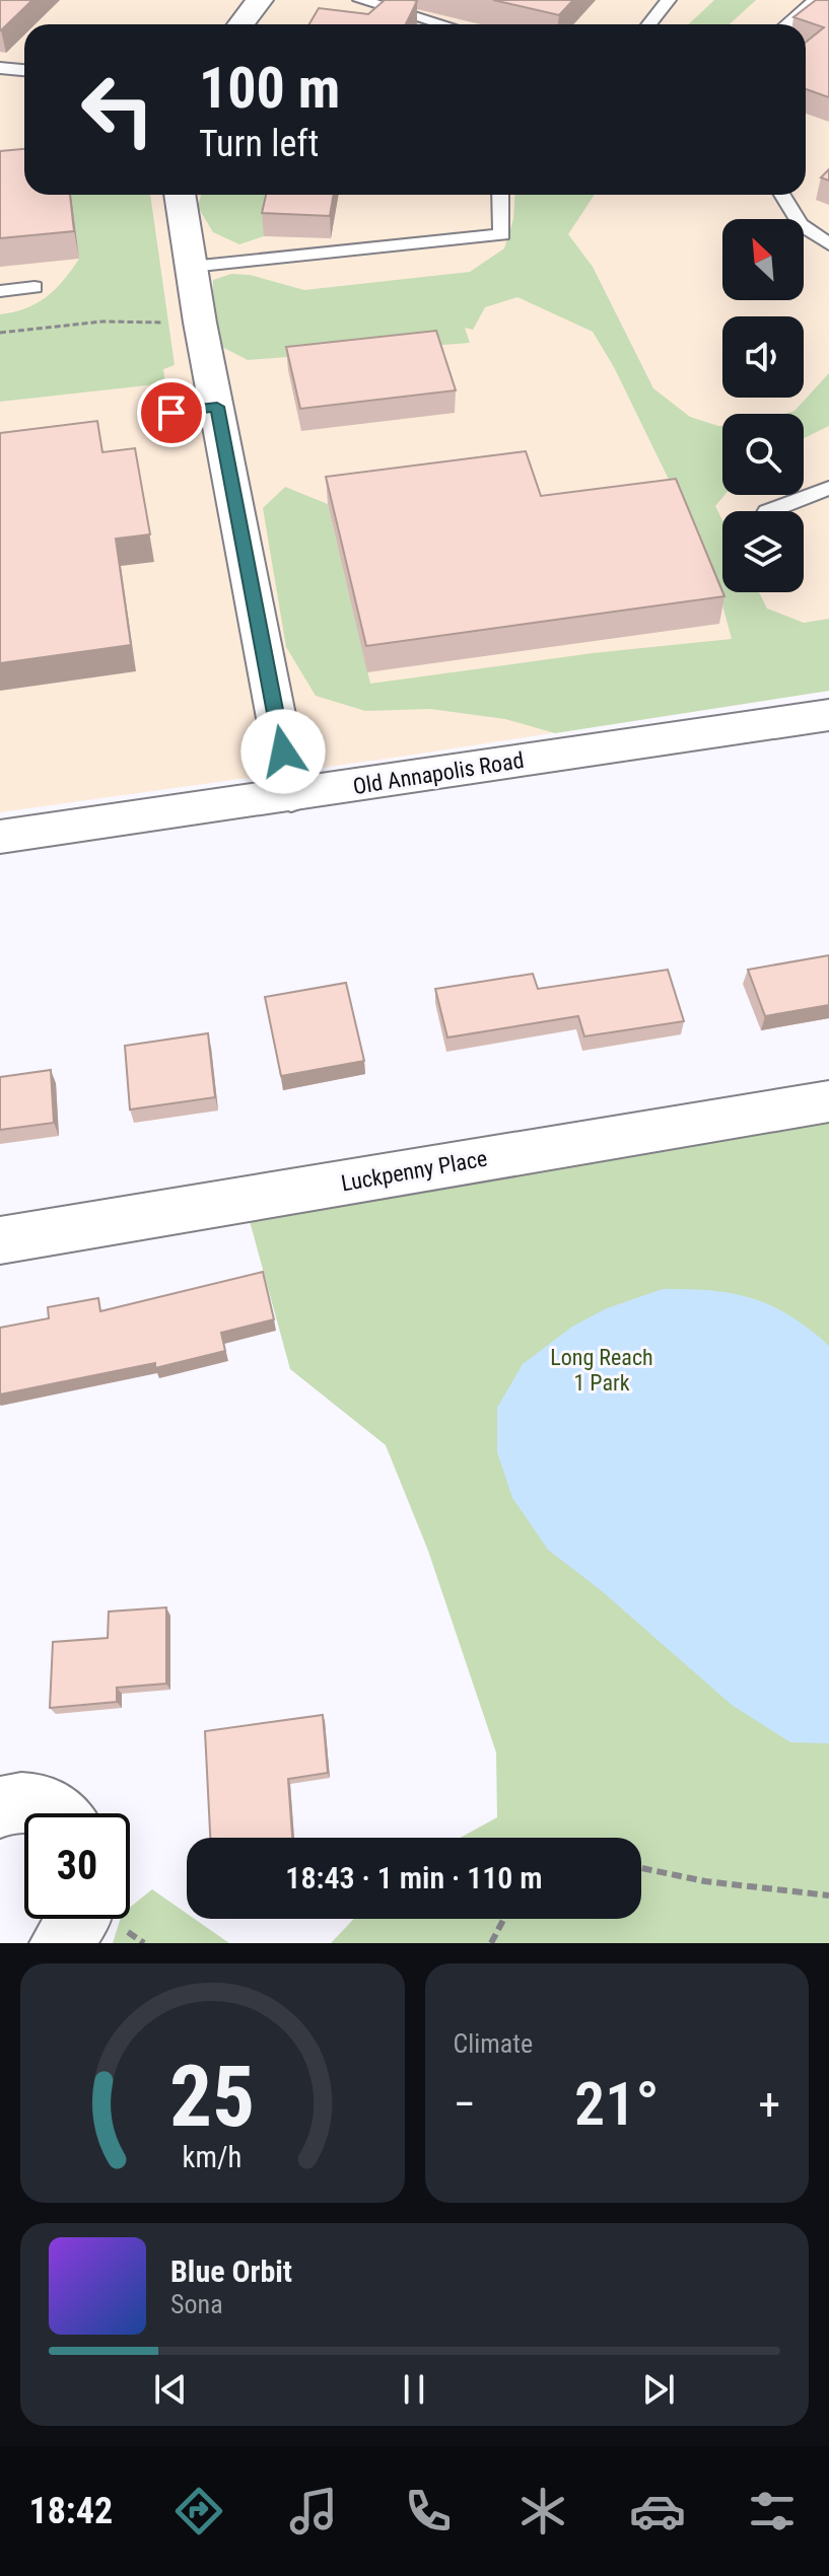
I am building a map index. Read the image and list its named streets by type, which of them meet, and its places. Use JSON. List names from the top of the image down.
{
  "streets": {
    "street": ["Old Annapolis Road", "Luckpenny Place"]
  },
  "parks": ["Long Reach 1 Park"],
  "north": "top left",
  "page": {
    "turn": ["100 m", "Turn left"],
    "limit": "30",
    "trip": "18:43 · 1 min · 110 m",
    "tile": "Climate",
    "heat": ["−", "21°", "+"],
    "song": ["Blue Orbit", "Sona"],
    "tabs": "18:42",
    "gauge": ["25", "km/h"]
  }
}
